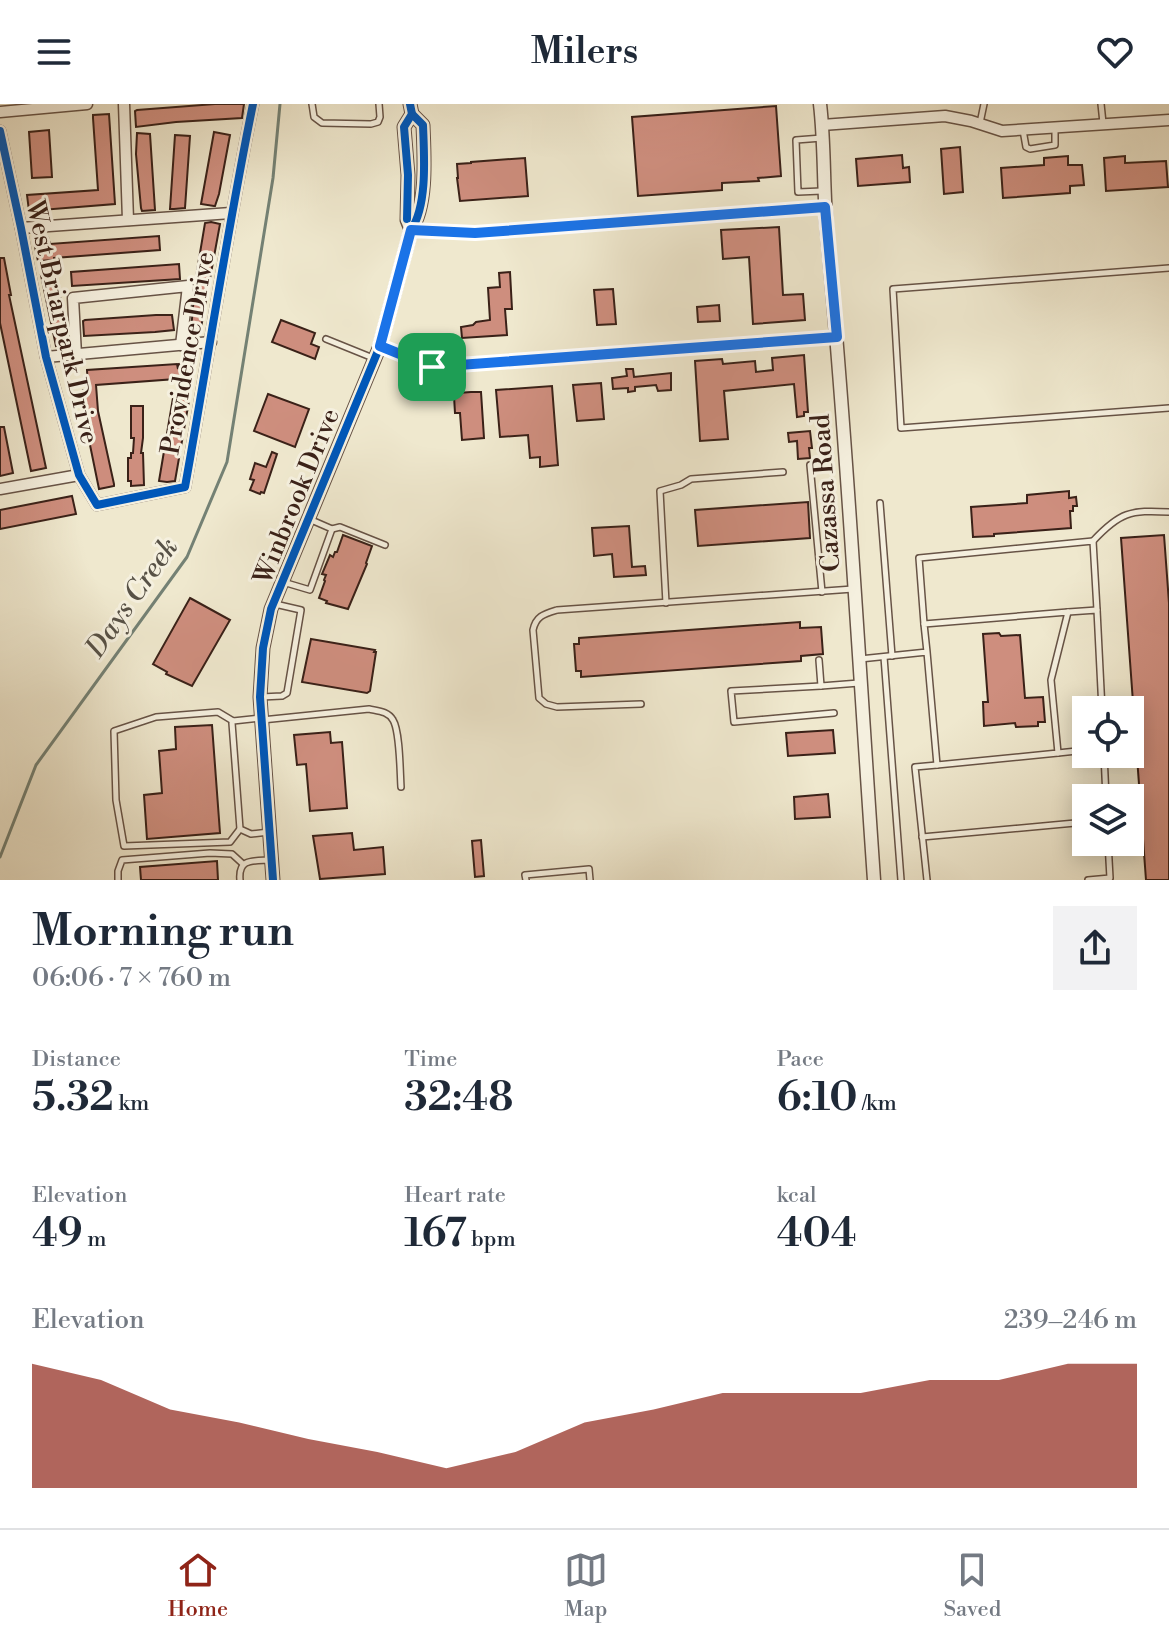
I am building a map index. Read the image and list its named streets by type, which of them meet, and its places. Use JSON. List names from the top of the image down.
{
  "streets": {
    "street": [
      "West Briarpark Drive",
      "Providence Drive",
      "Cazassa Road",
      "Winbrook Drive"
    ]
  },
  "crossings": [
    ["West Briarpark Drive", "Providence Drive"]
  ],
  "water": ["Days Creek"],
  "page": {
    "header": "Milers",
    "heading": ["Morning run", "06:06 · 7 × 760 m"],
    "stats": [
      ["Distance", "5.32 km"],
      ["Time", "32:48"],
      ["Pace", "6:10 /km"],
      ["Elevation", "49 m"],
      ["Heart rate", "167 bpm"],
      ["kcal", "404"]
    ],
    "chart": ["Elevation", "239–246 m"],
    "tabs": ["Home", "Map", "Saved"]
  }
}
